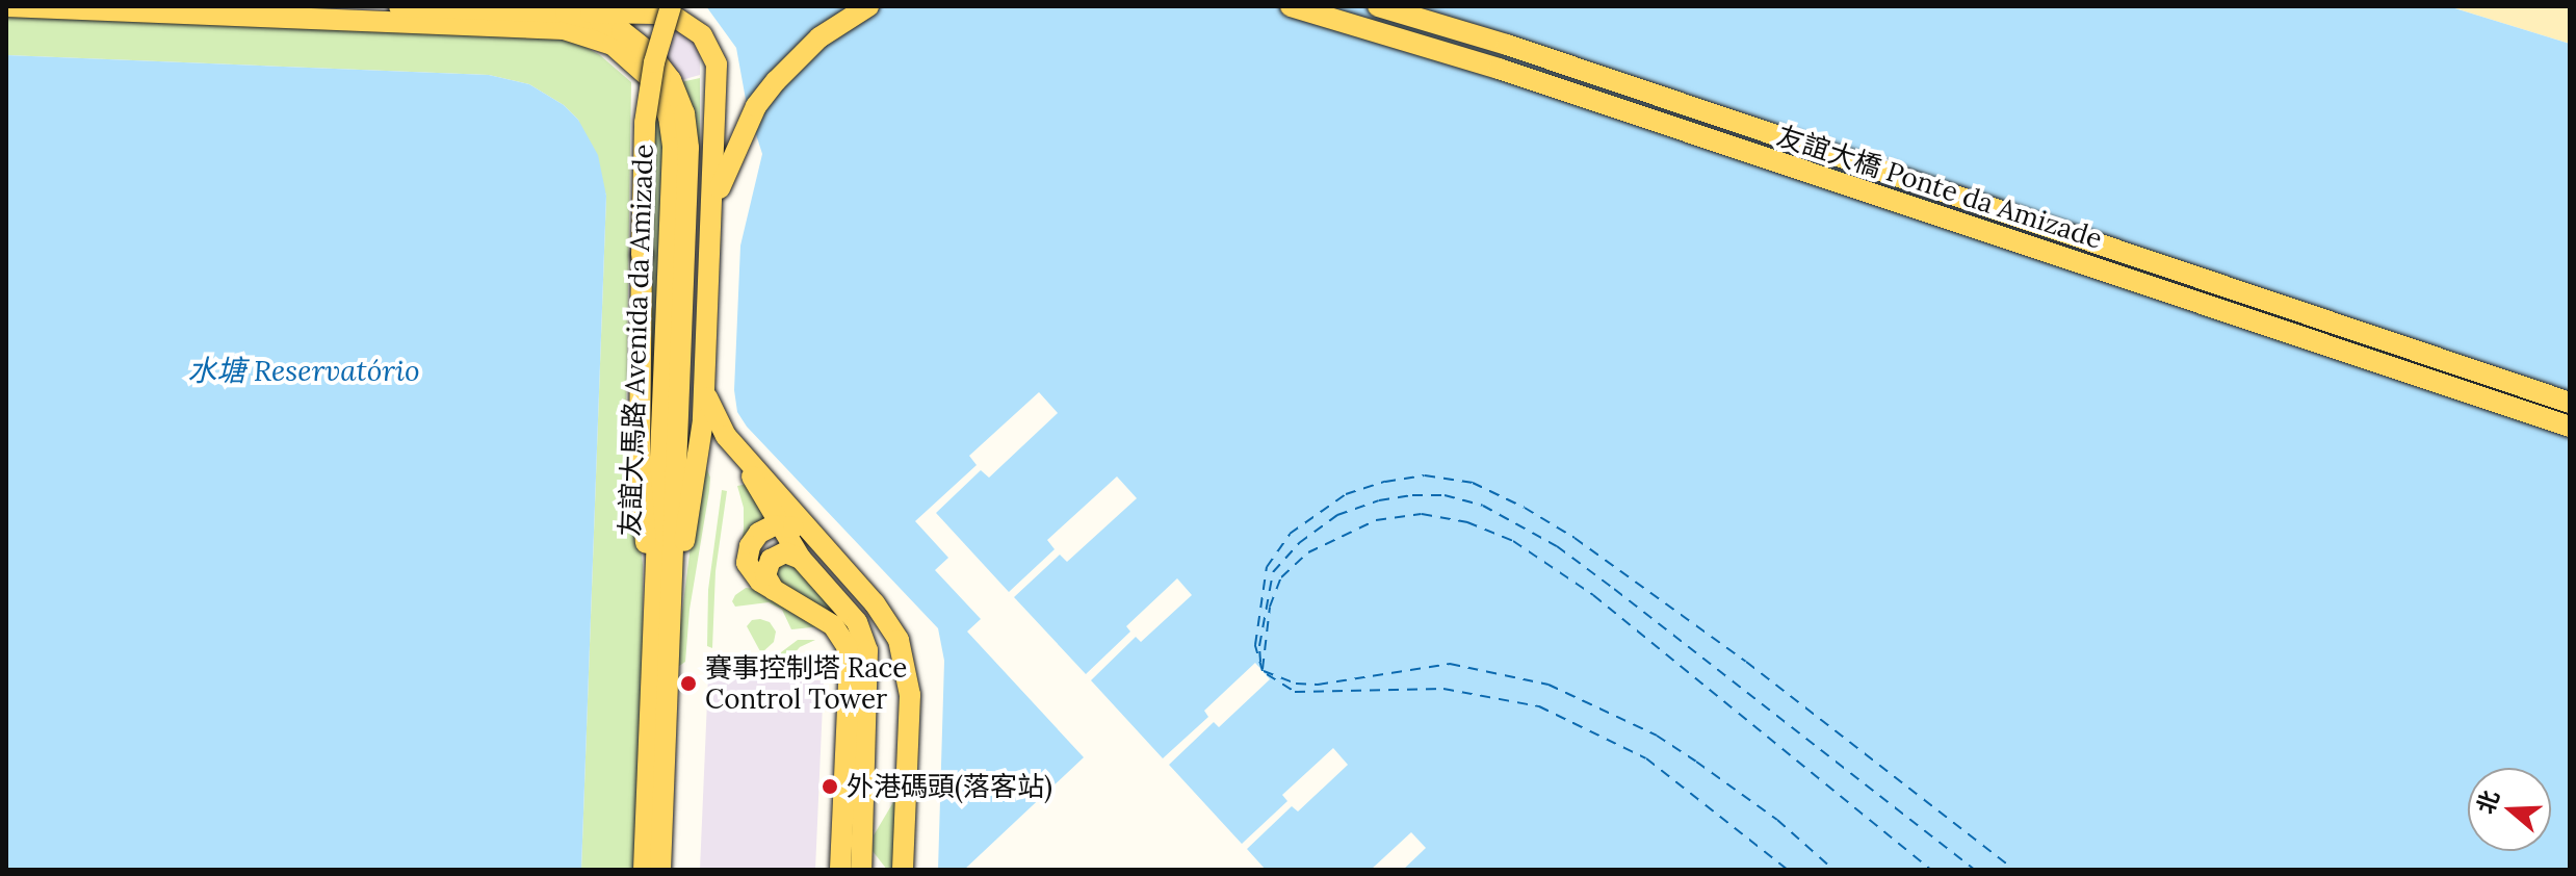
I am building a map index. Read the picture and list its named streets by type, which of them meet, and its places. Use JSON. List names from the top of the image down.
{
  "streets": {
    "main road": ["友誼大橋 Ponte da Amizade", "友誼大馬路 Avenida da Amizade"]
  },
  "water": ["水塘 Reservatório"],
  "places": ["賽事控制塔 Race Control Tower", "外港碼頭(落客站)"],
  "north": "left"
}
